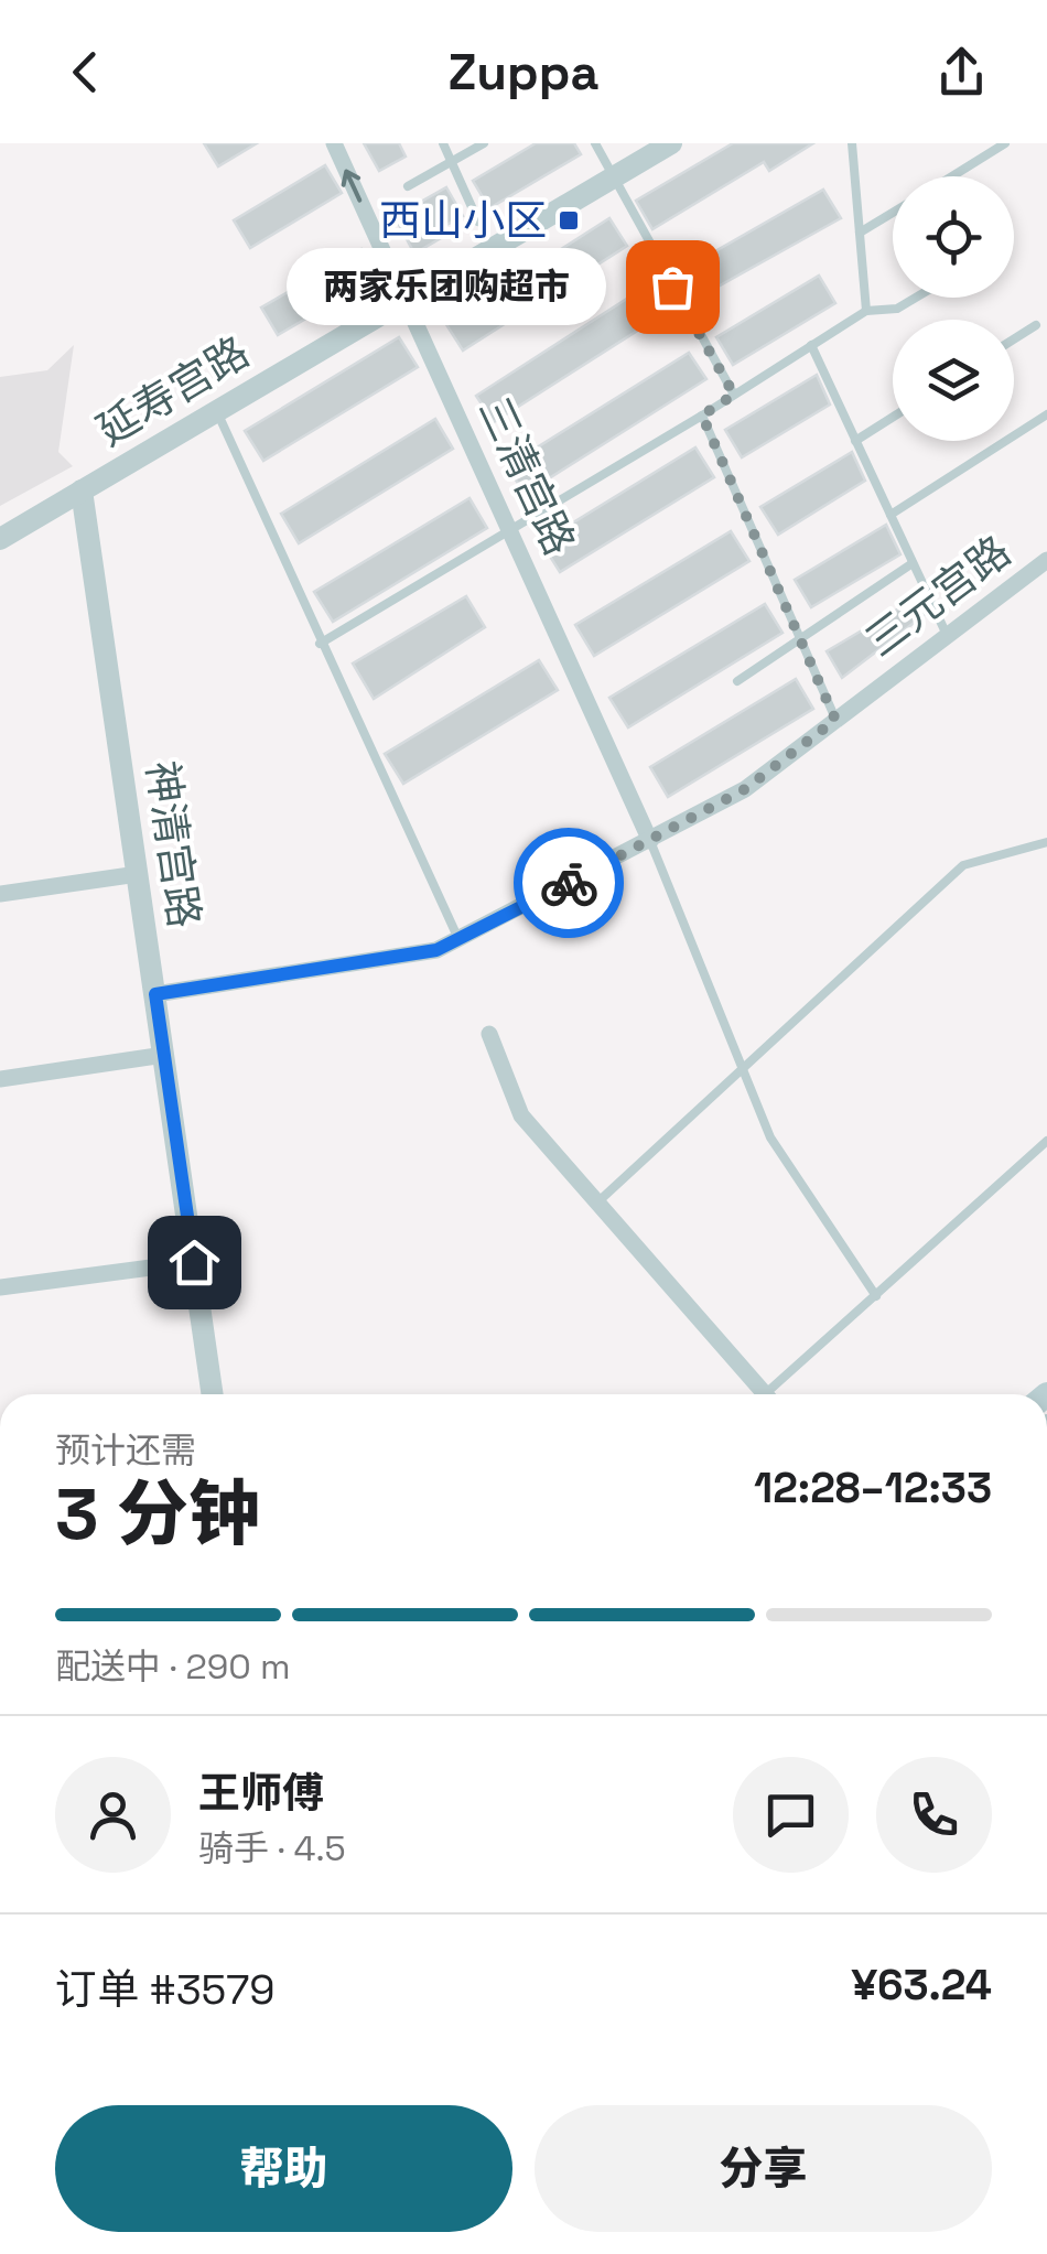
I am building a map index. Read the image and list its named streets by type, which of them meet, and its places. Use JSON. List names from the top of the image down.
{
  "streets": {
    "street": [
      "延寿宫路",
      "三清宫路",
      "三元宫路",
      "神清宫路"
    ]
  },
  "crossings": [
    ["延寿宫路", "三清宫路"],
    ["延寿宫路", "神清宫路"],
    ["三清宫路", "三元宫路"],
    ["三元宫路", "神清宫路"]
  ],
  "places": {
    "transit": ["西山小区"],
    "other": ["两家乐团购超市"]
  },
  "page": {
    "header": "Zuppa",
    "bubble": "两家乐团购超市",
    "heading": ["3 分钟", "预计还需", "12:28–12:33"],
    "panel": [
      "王师傅",
      "骑手 · 4.5",
      "订单 #3579",
      "¥63.24"
    ],
    "bar": "配送中 · 290 m",
    "buttons": ["帮助", "分享"]
  }
}
